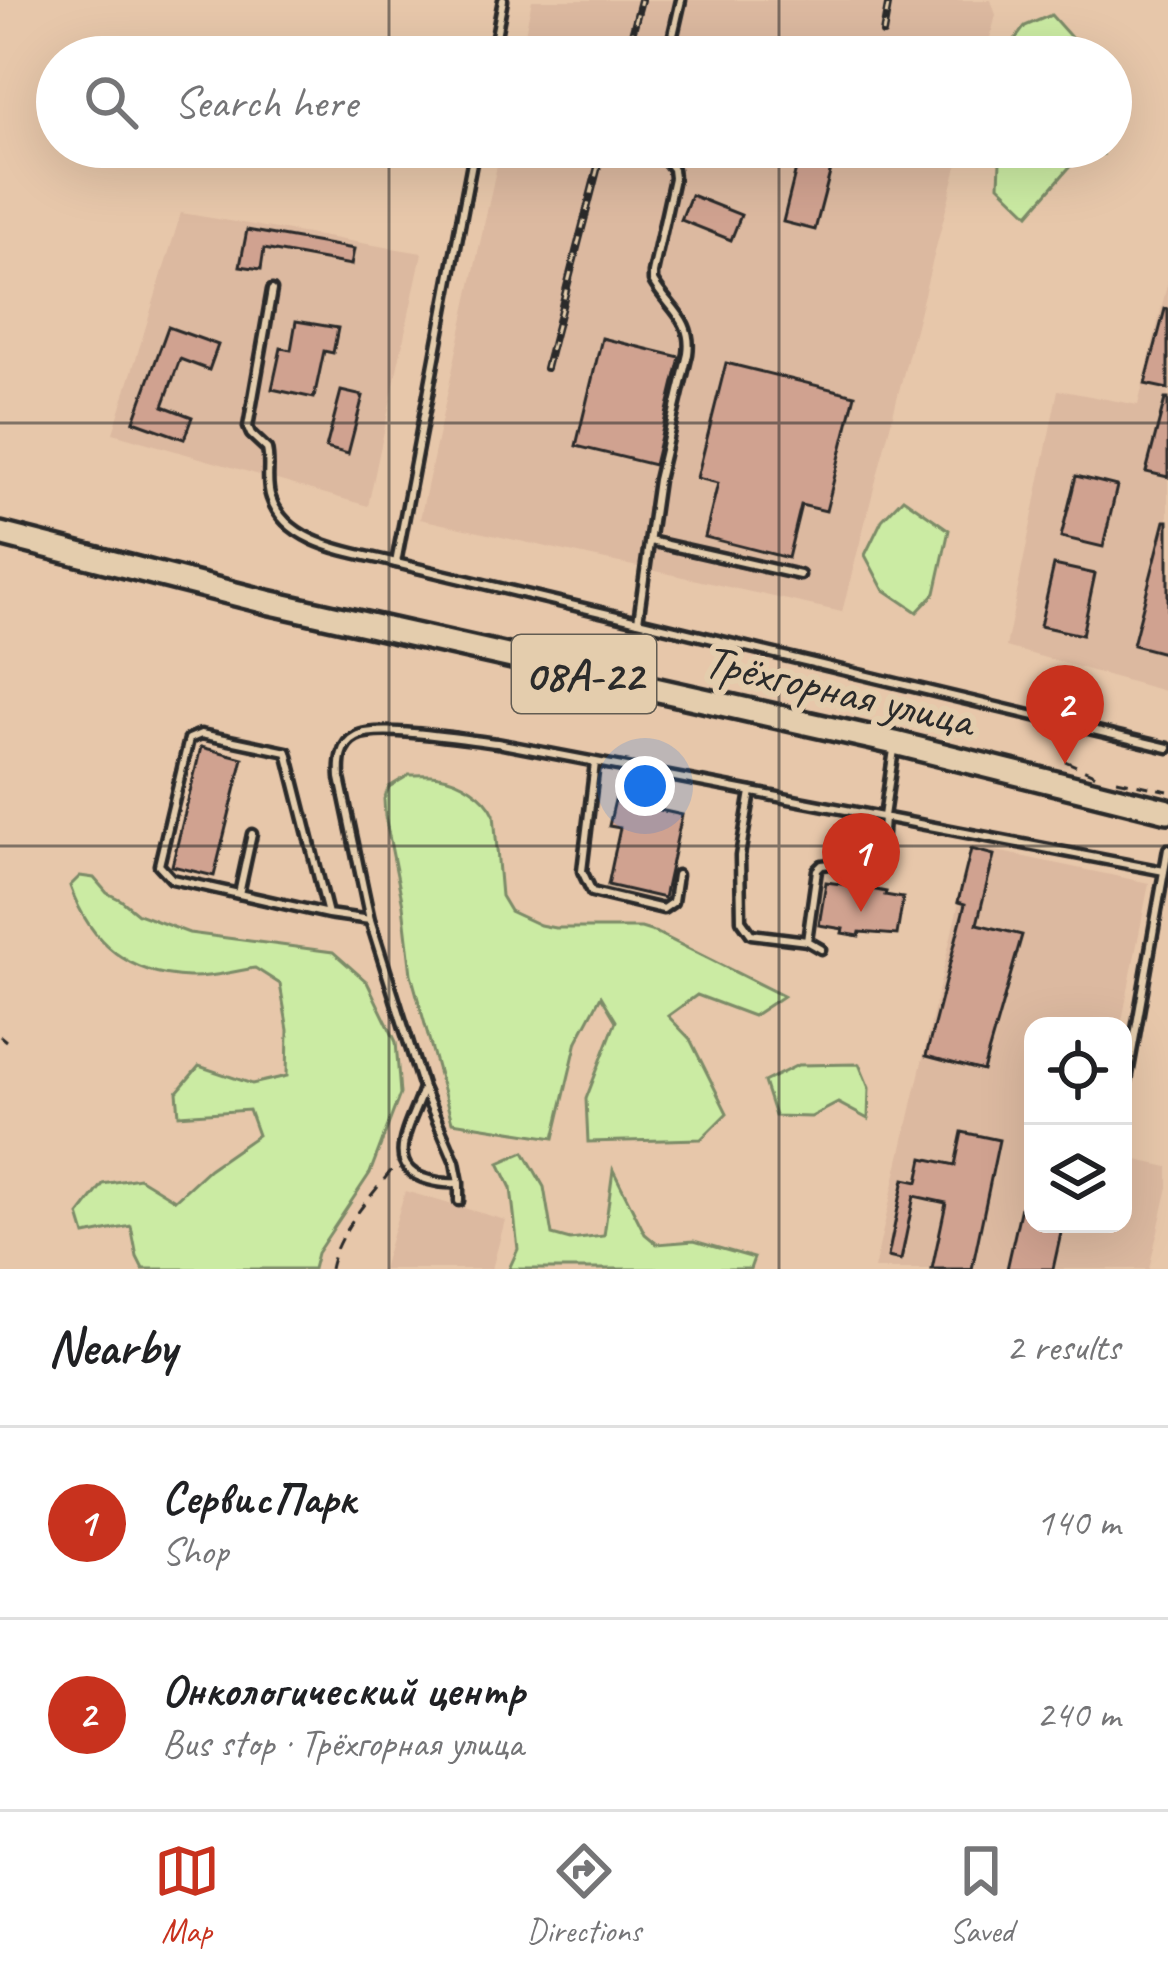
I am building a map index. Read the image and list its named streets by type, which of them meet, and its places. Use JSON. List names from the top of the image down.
{
  "streets": {
    "highway": ["08А-22", "Трёхгорная улица"]
  },
  "page": {
    "search": "Search here",
    "pins": ["2", "1"],
    "heading": ["Nearby", "2 results"],
    "list": [
      {
        "mark": "1",
        "name": "СервисПарк",
        "note": "Shop",
        "value": "140 m"
      },
      {
        "mark": "2",
        "name": "Онкологический центр",
        "note": "Bus stop · Трёхгорная улица",
        "value": "240 m"
      }
    ],
    "nav": ["Map", "Directions", "Saved"]
  }
}
